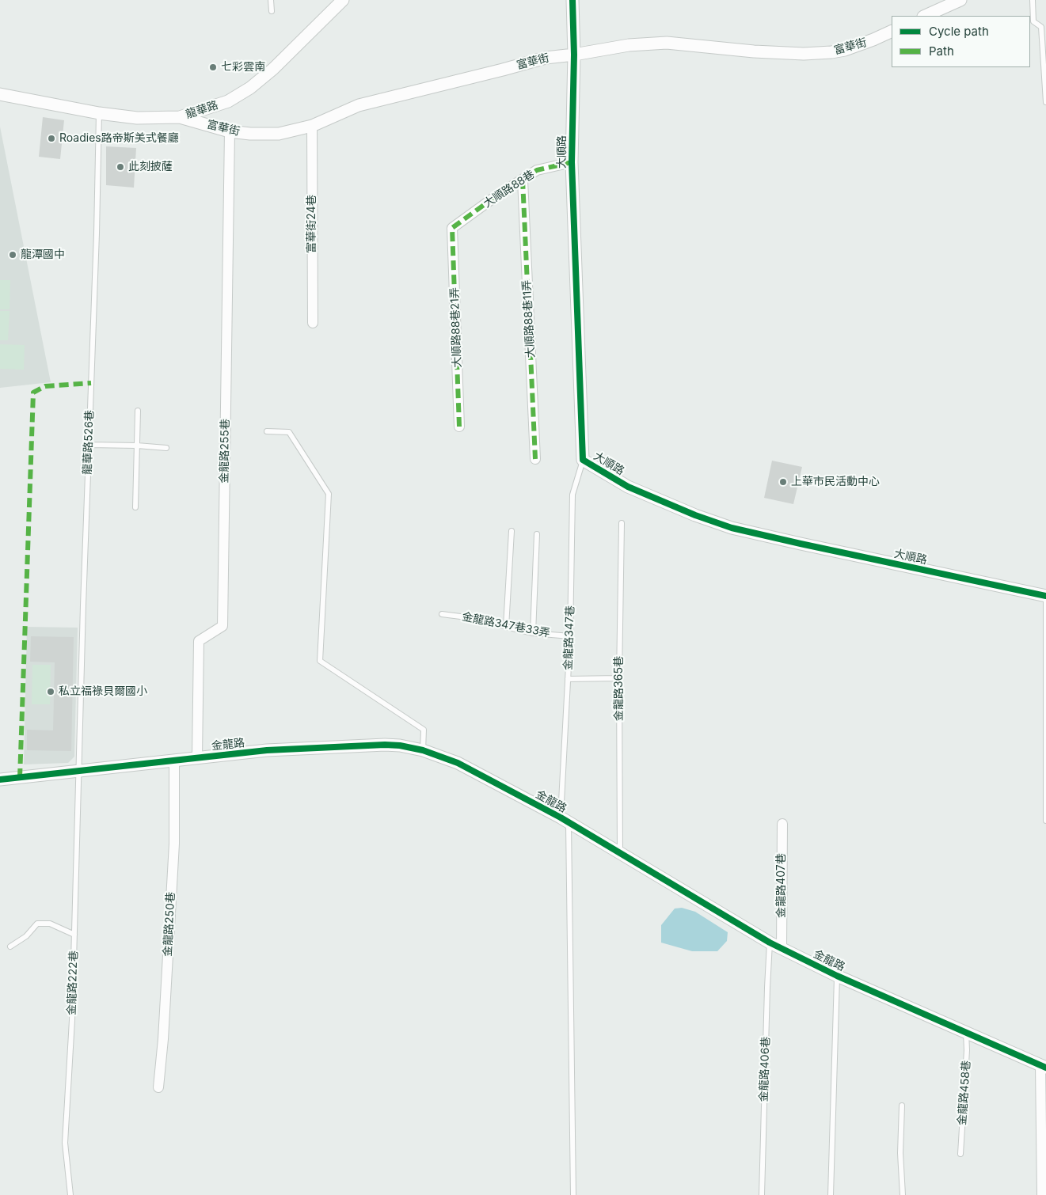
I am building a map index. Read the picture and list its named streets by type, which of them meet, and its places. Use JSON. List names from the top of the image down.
{
  "streets": {
    "street": [
      "富華街",
      "龍華路",
      "大順路",
      "大順路88巷",
      "富華街24巷",
      "大順路88巷11弄",
      "大順路88巷21弄",
      "金龍路255巷",
      "金龍路",
      "金龍路407巷",
      "金龍路250巷"
    ],
    "lane": [
      "龍華路526巷",
      "金龍路347巷33弄",
      "金龍路347巷",
      "金龍路365巷",
      "金龍路222巷",
      "金龍路406巷",
      "金龍路458巷"
    ]
  },
  "crossings": [
    ["富華街", "龍華路"],
    ["富華街", "大順路"],
    ["富華街", "富華街24巷"],
    ["富華街", "金龍路255巷"],
    ["龍華路", "龍華路526巷"],
    ["大順路", "大順路88巷"],
    ["大順路", "金龍路347巷"],
    ["大順路88巷", "大順路88巷11弄"],
    ["大順路88巷", "大順路88巷21弄"],
    ["龍華路526巷", "金龍路"],
    ["龍華路526巷", "金龍路222巷"],
    ["金龍路255巷", "金龍路"],
    ["金龍路347巷33弄", "金龍路347巷"],
    ["金龍路347巷", "金龍路"],
    ["金龍路365巷", "金龍路"],
    ["金龍路", "金龍路407巷"],
    ["金龍路", "金龍路250巷"],
    ["金龍路", "金龍路222巷"],
    ["金龍路", "金龍路406巷"],
    ["金龍路", "金龍路458巷"]
  ],
  "places": [
    "七彩雲南",
    "Roadies路帝斯美式餐廳",
    "此刻披薩",
    "龍潭國中",
    "上華市民活動中心",
    "私立福祿貝爾國小"
  ],
  "legend": ["Cycle path", "Path"]
}
